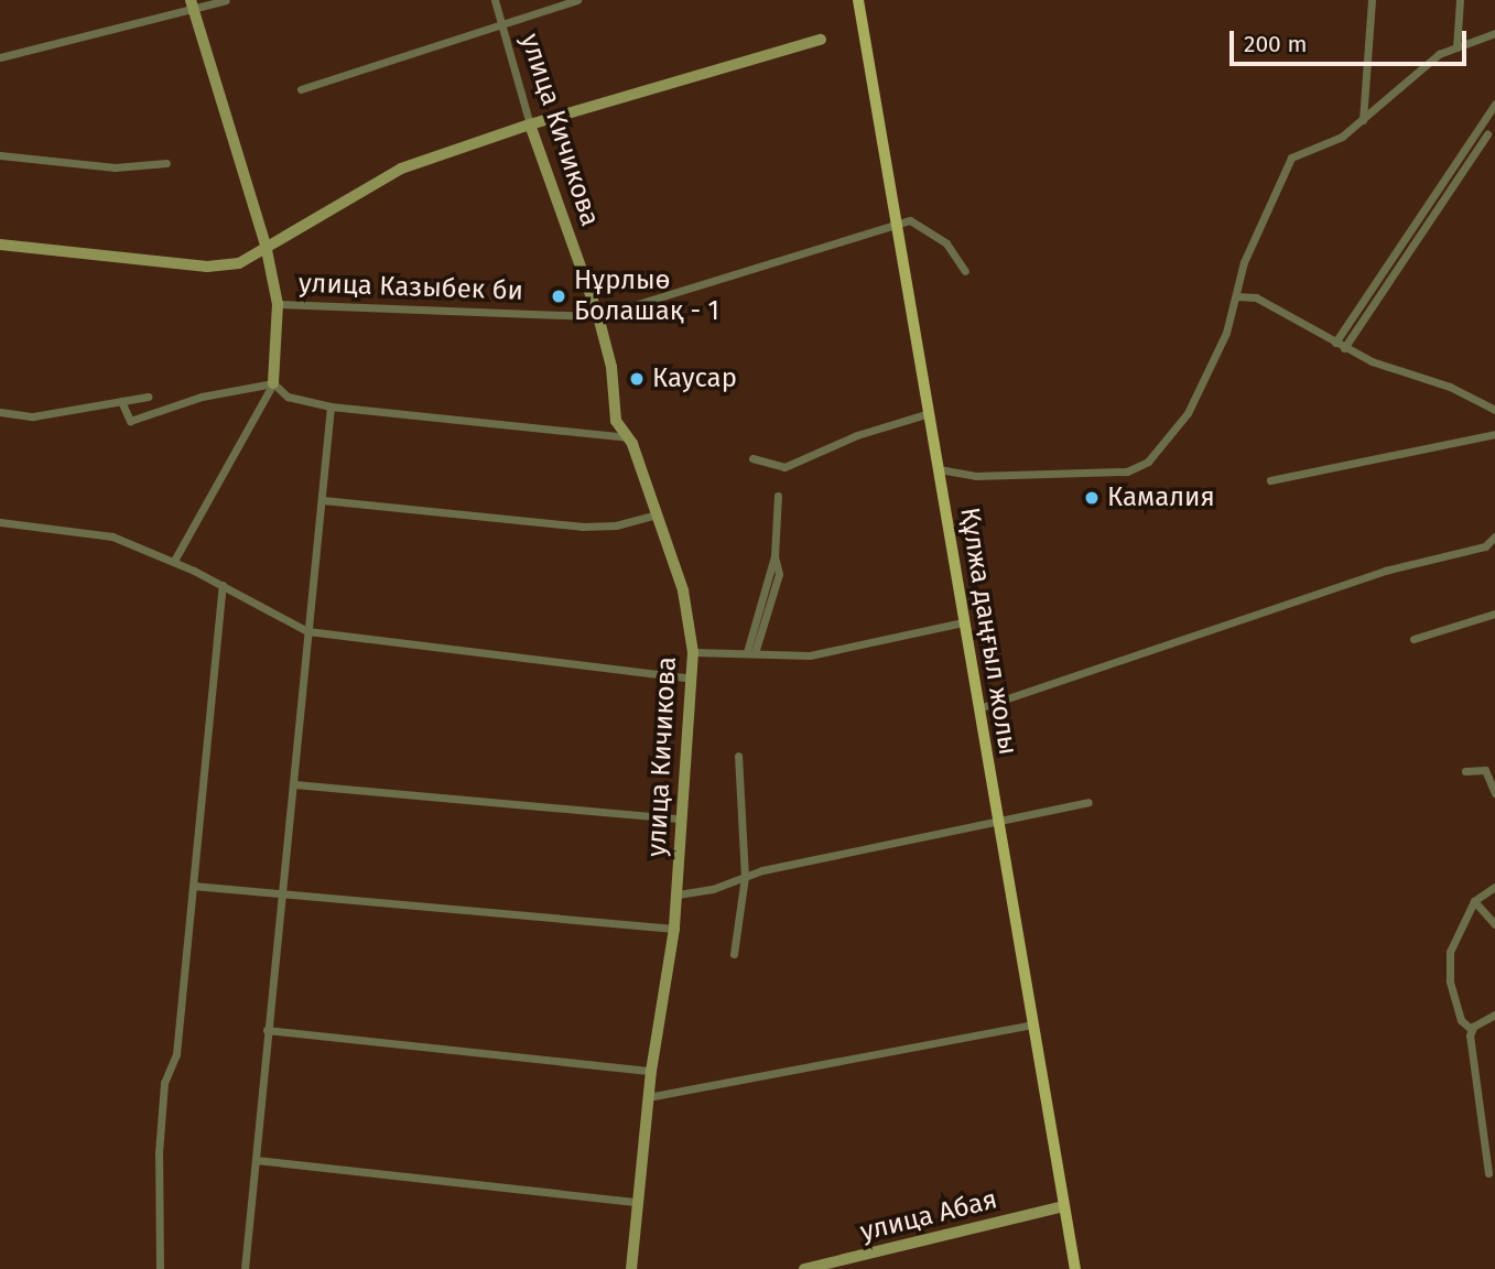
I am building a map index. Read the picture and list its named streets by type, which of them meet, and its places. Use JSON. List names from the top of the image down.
{
  "streets": {
    "main road": ["Құлжа даңғыл жолы"],
    "street": ["улица Кичикова", "улица Казыбек би", "улица Абая"]
  },
  "crossings": [
    ["улица Кичикова", "улица Казыбек би"],
    ["улица Казыбек би", "Құлжа даңғыл жолы"],
    ["Құлжа даңғыл жолы", "улица Абая"]
  ],
  "places": ["Нұрлыө Болашақ - 1", "Каусар", "Камалия"],
  "scale_bar": "200 m"
}
